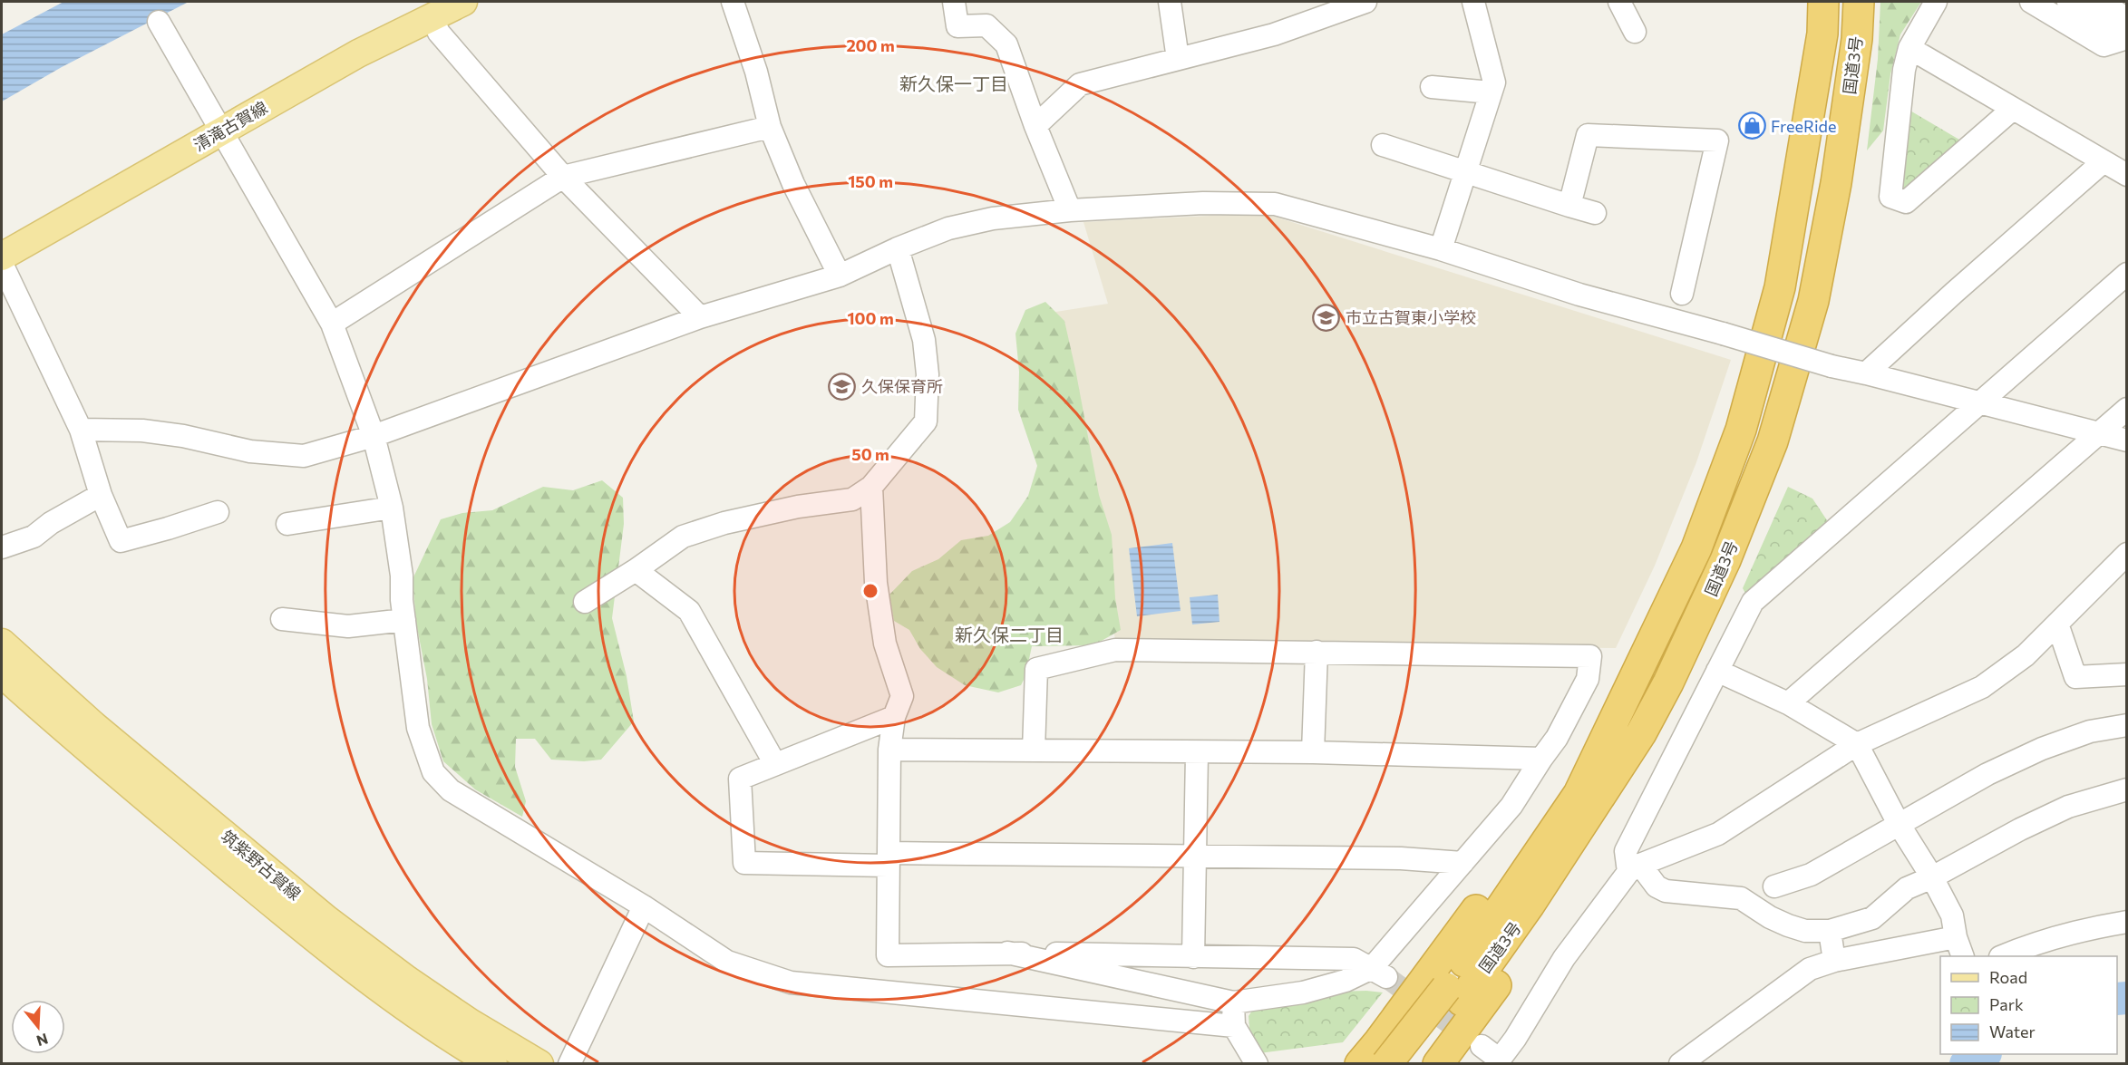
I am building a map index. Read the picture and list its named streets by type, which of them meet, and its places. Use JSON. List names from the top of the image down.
{
  "streets": {
    "highway": ["国道3号"],
    "main road": ["清滝古賀線", "筑紫野古賀線"]
  },
  "districts": ["新久保一丁目", "新久保二丁目"],
  "places": {
    "shop": ["FreeRide"],
    "school or university": ["市立古賀東小学校", "久保保育所"]
  },
  "legend": ["Road", "Park", "Water"],
  "north": "bottom",
  "rings": [
    "200 m",
    "150 m",
    "100 m",
    "50 m"
  ]
}
